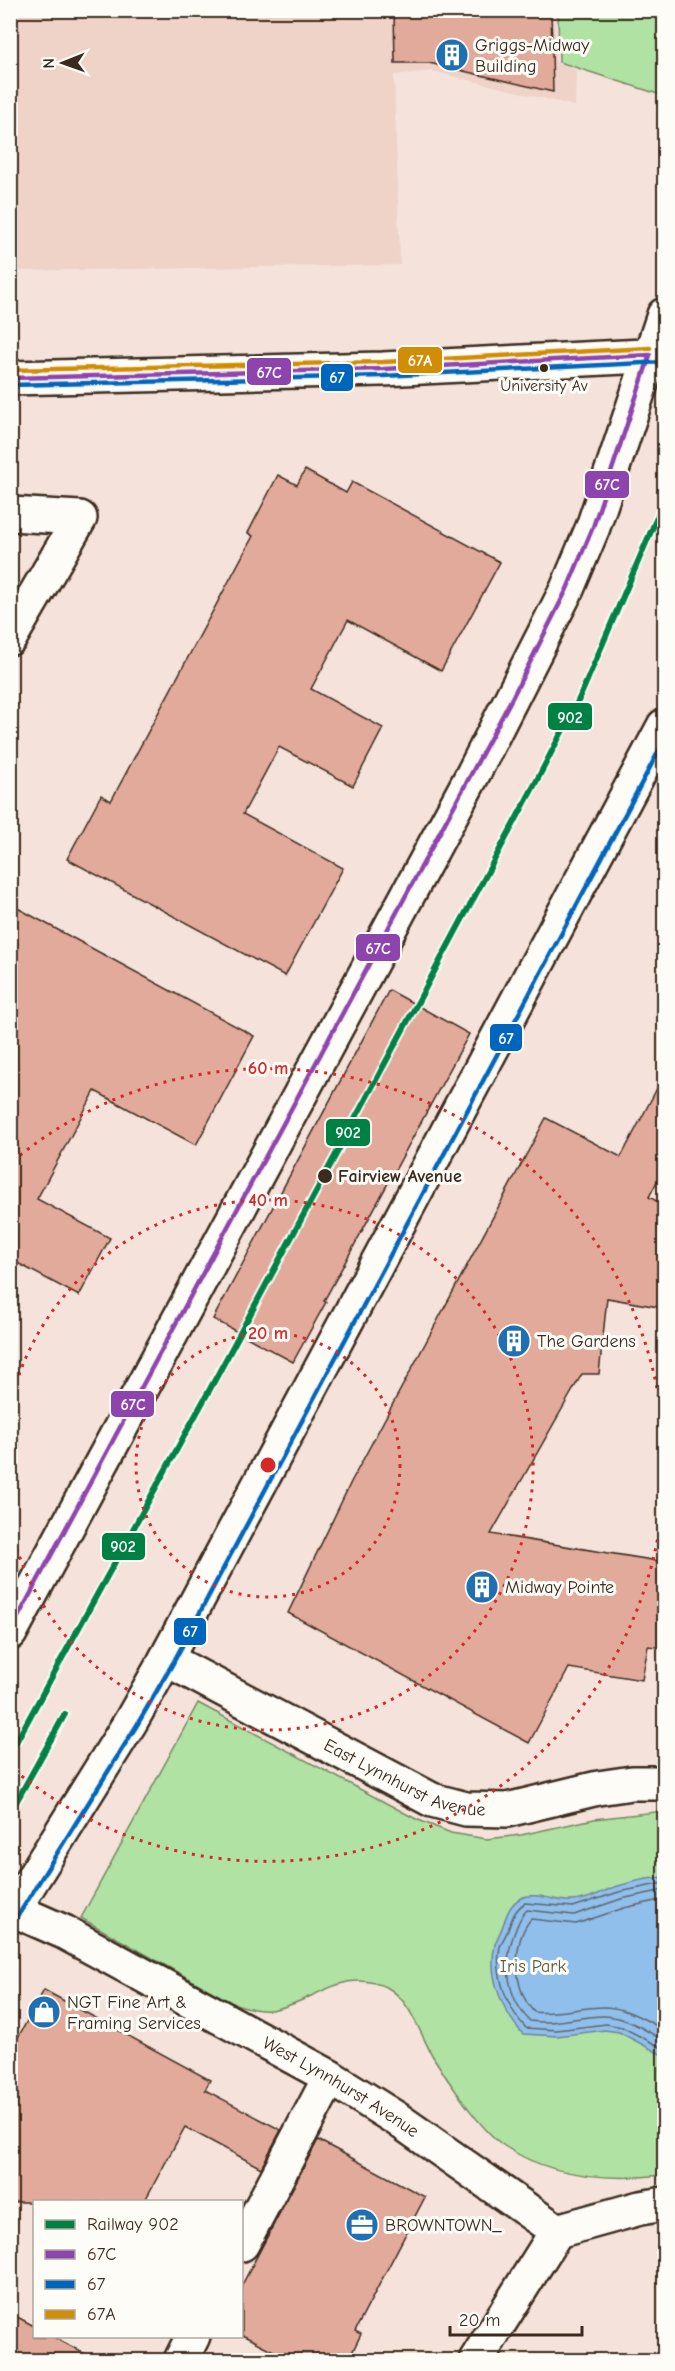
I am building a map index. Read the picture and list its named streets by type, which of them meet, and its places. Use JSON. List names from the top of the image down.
{
  "streets": {
    "main road": ["East Lynnhurst Avenue", "West Lynnhurst Avenue"]
  },
  "parks": ["Iris Park"],
  "places": {
    "building": ["Griggs-Midway Building", "The Gardens", "Midway Pointe"],
    "other": ["University Av", "Fairview Avenue"],
    "shop": ["NGT Fine Art & Framing Services"],
    "office": ["BROWNTOWN_"]
  },
  "lines": [
    "transit line 67A",
    "transit line 67C",
    "transit line 67",
    "rail line 902"
  ],
  "legend": [
    "Railway 902",
    "67C",
    "67",
    "67A"
  ],
  "scale_bar": "20 m",
  "north": "left",
  "rings": ["60 m", "40 m", "20 m"]
}
